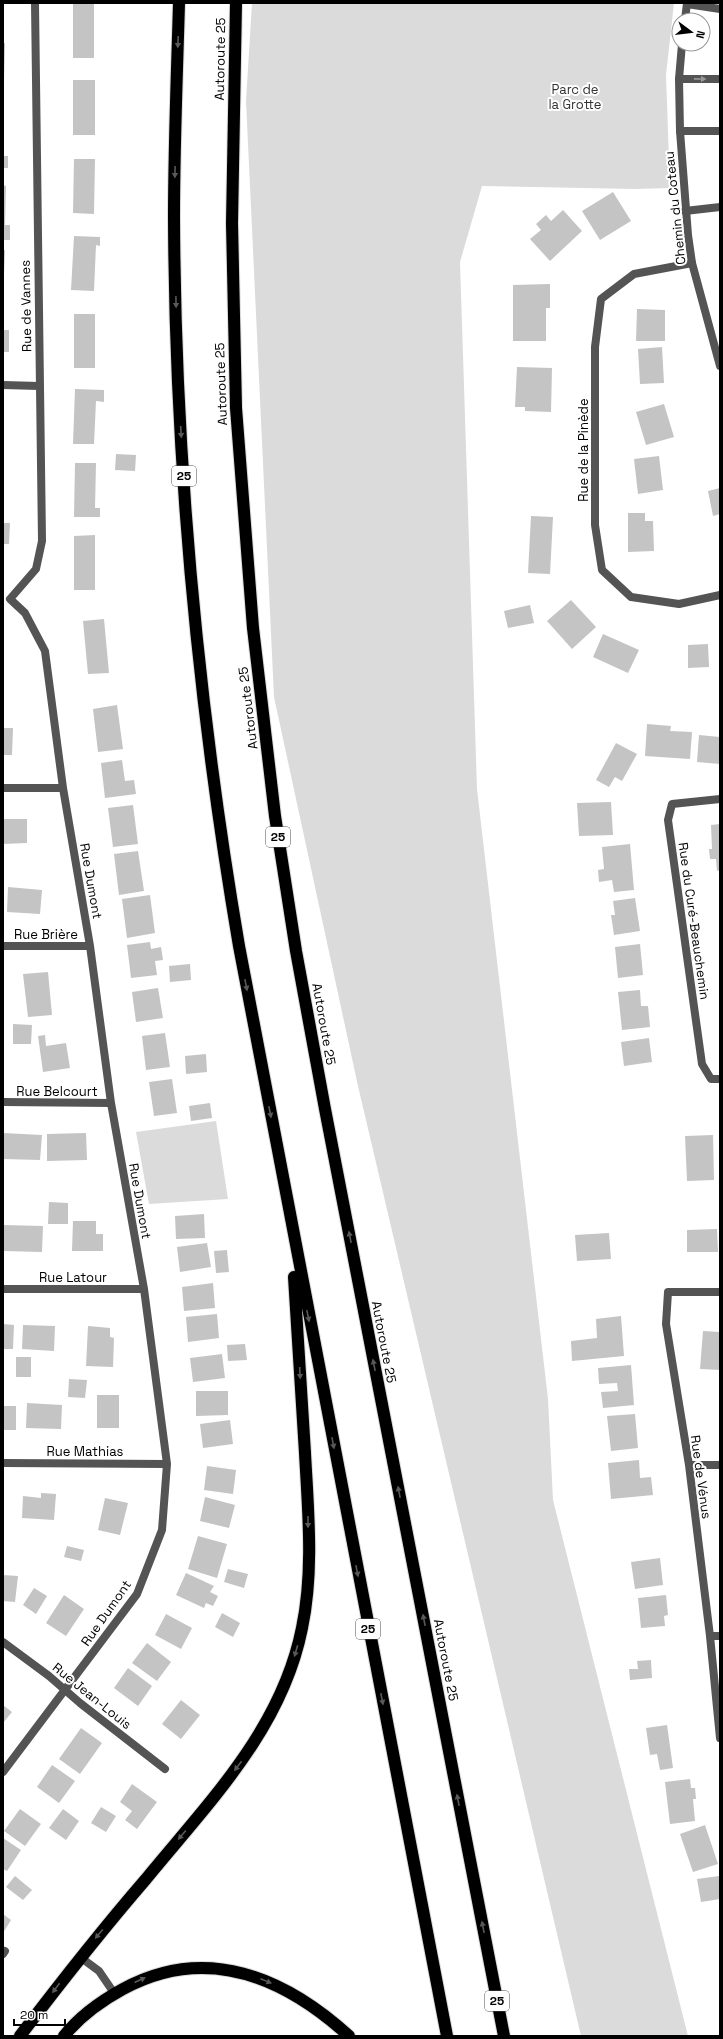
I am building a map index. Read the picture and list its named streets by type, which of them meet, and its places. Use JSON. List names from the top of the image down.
{
  "streets": {
    "highway": ["Autoroute 25", "25"],
    "street": [
      "Chemin du Coteau",
      "Rue de Vannes",
      "Rue de la Pinède",
      "Rue Dumont",
      "Rue du Curé-Beauchemin",
      "Rue Brière",
      "Rue Belcourt",
      "Rue Latour",
      "Rue Mathias",
      "Rue de Vénus",
      "Rue Jean-Louis"
    ]
  },
  "crossings": [
    ["Chemin du Coteau", "Rue de la Pinède"],
    ["Rue de Vannes", "Rue Dumont"],
    ["Rue Dumont", "Rue Brière"],
    ["Rue Dumont", "Rue Belcourt"],
    ["Rue Dumont", "Rue Latour"],
    ["Rue Dumont", "Rue Mathias"],
    ["Rue Dumont", "Rue Jean-Louis"]
  ],
  "parks": ["Parc de la Grotte"],
  "scale_bar": "20 m",
  "north": "right"
}
